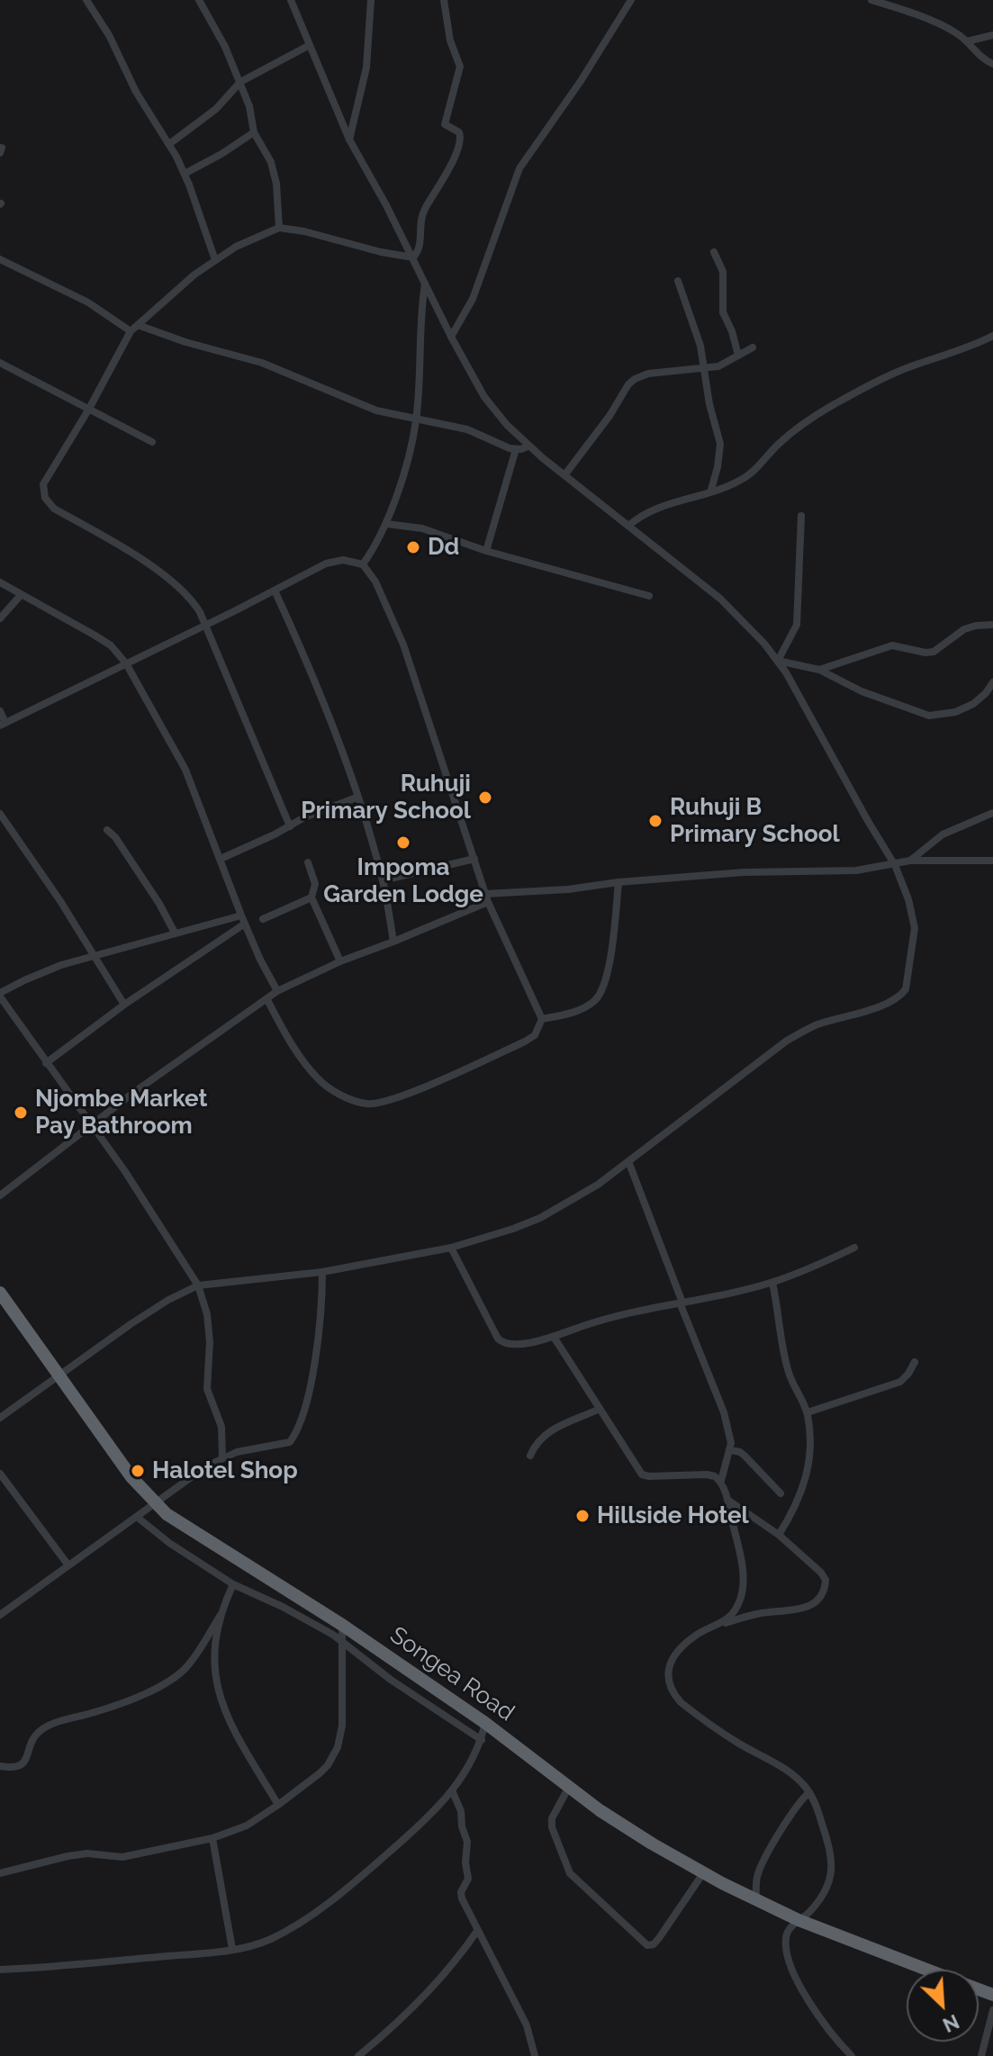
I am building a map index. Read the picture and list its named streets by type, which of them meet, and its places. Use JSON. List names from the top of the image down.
{
  "streets": {
    "highway": ["Songea Road"]
  },
  "places": [
    "Dd",
    "Ruhuji Primary School",
    "Ruhuji B Primary School",
    "Impoma Garden Lodge",
    "Njombe Market Pay Bathroom",
    "Halotel Shop",
    "Hillside Hotel"
  ],
  "north": "bottom right"
}
